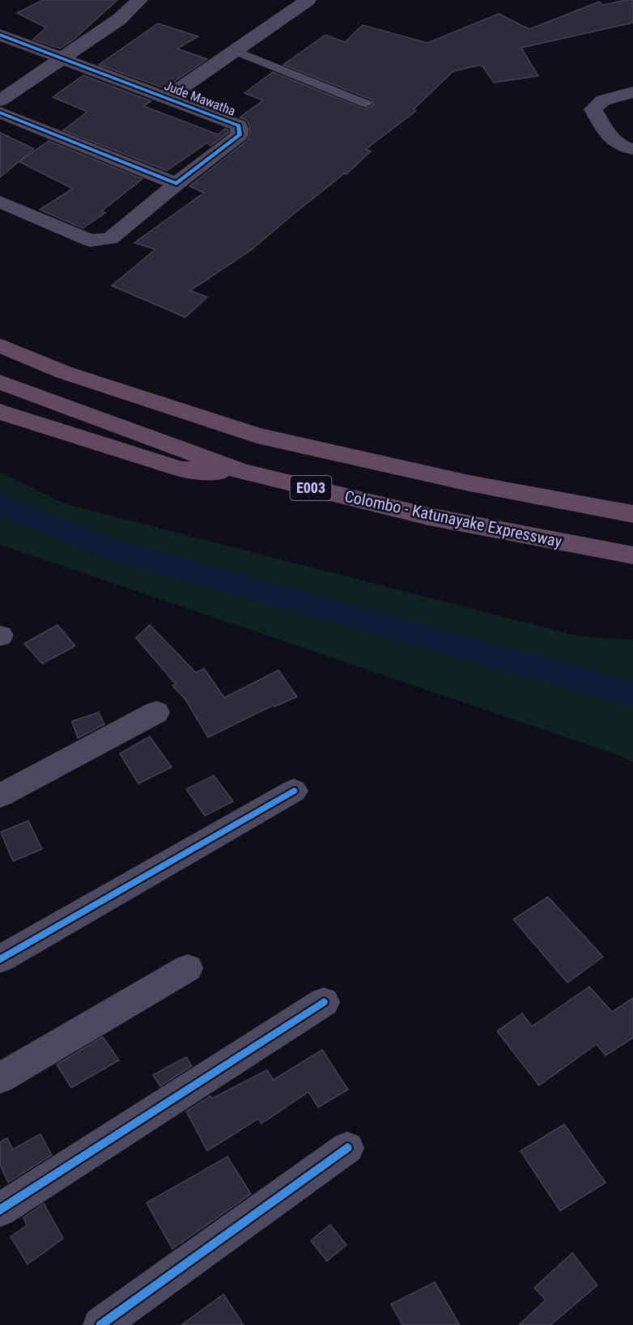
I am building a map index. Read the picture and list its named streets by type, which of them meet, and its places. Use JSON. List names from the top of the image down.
{
  "streets": {
    "highway": ["E003", "Colombo - Katunayake Expressway"],
    "street": ["Jude Mawatha"]
  }
}
